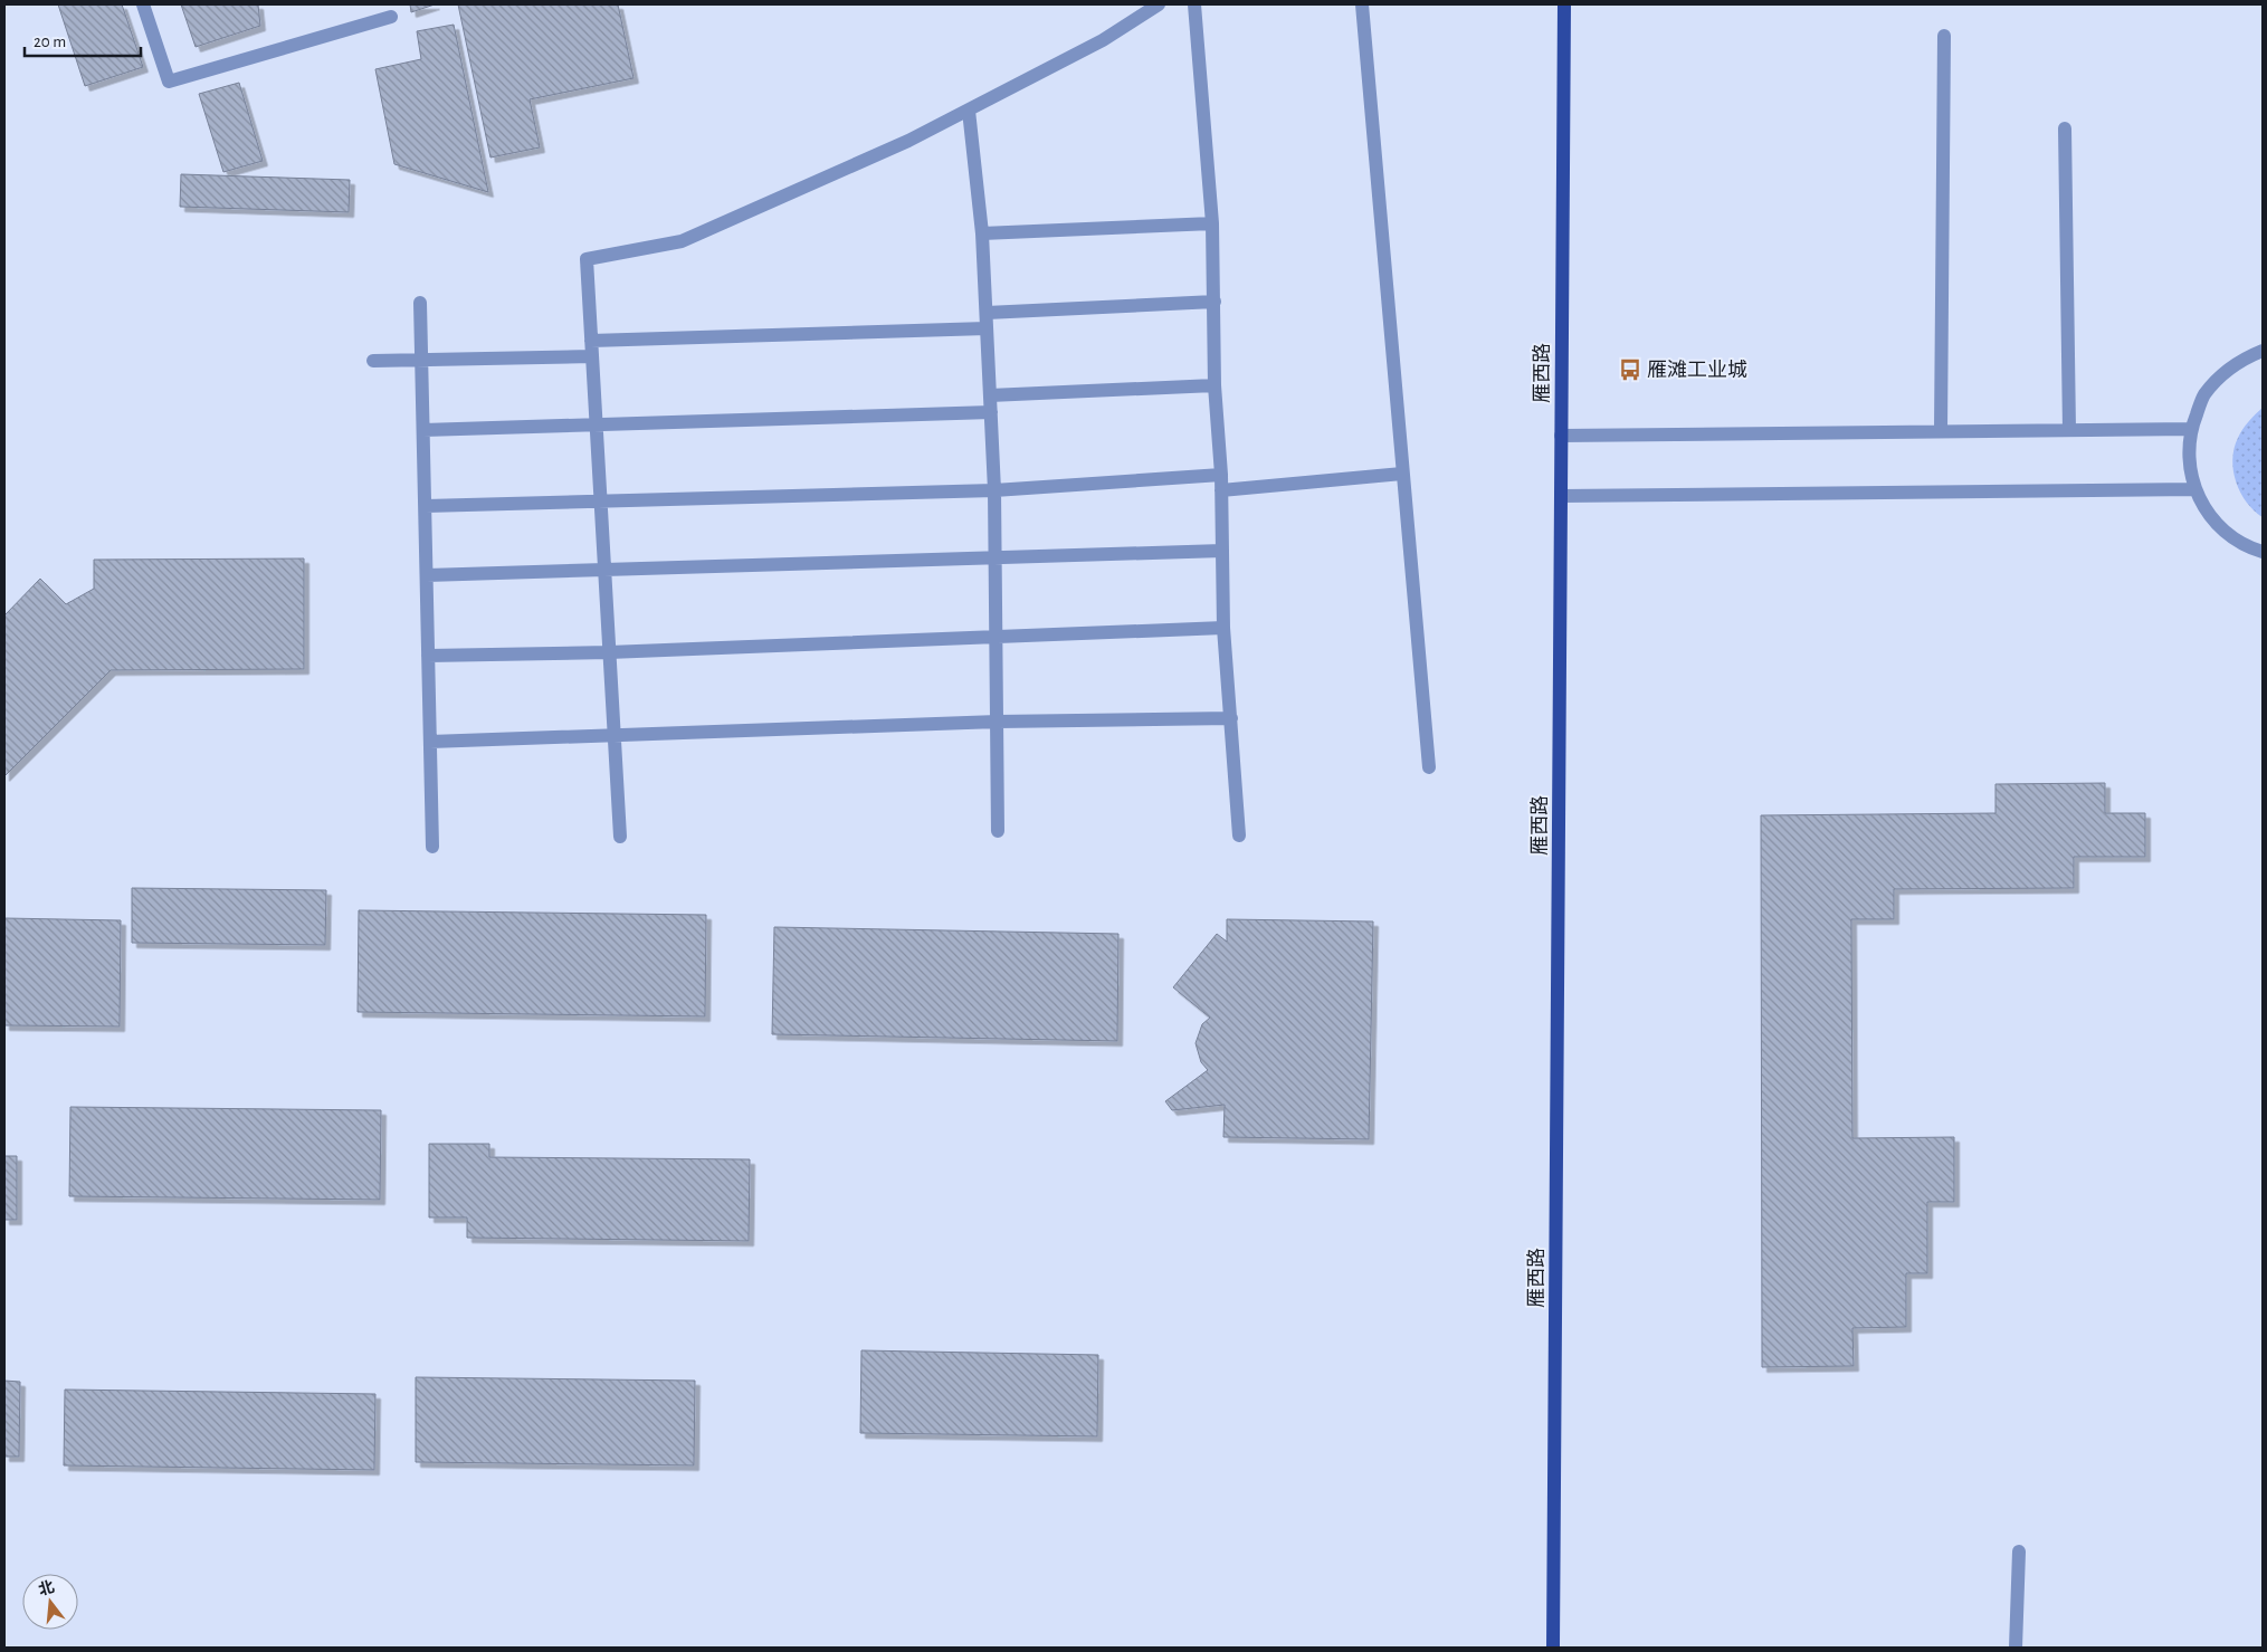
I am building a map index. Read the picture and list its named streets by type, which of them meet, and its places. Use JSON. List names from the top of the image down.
{
  "streets": {
    "main road": ["雁西路"]
  },
  "places": {
    "bus stop": ["雁滩工业城"]
  },
  "scale_bar": "20 m",
  "north": "top"
}
